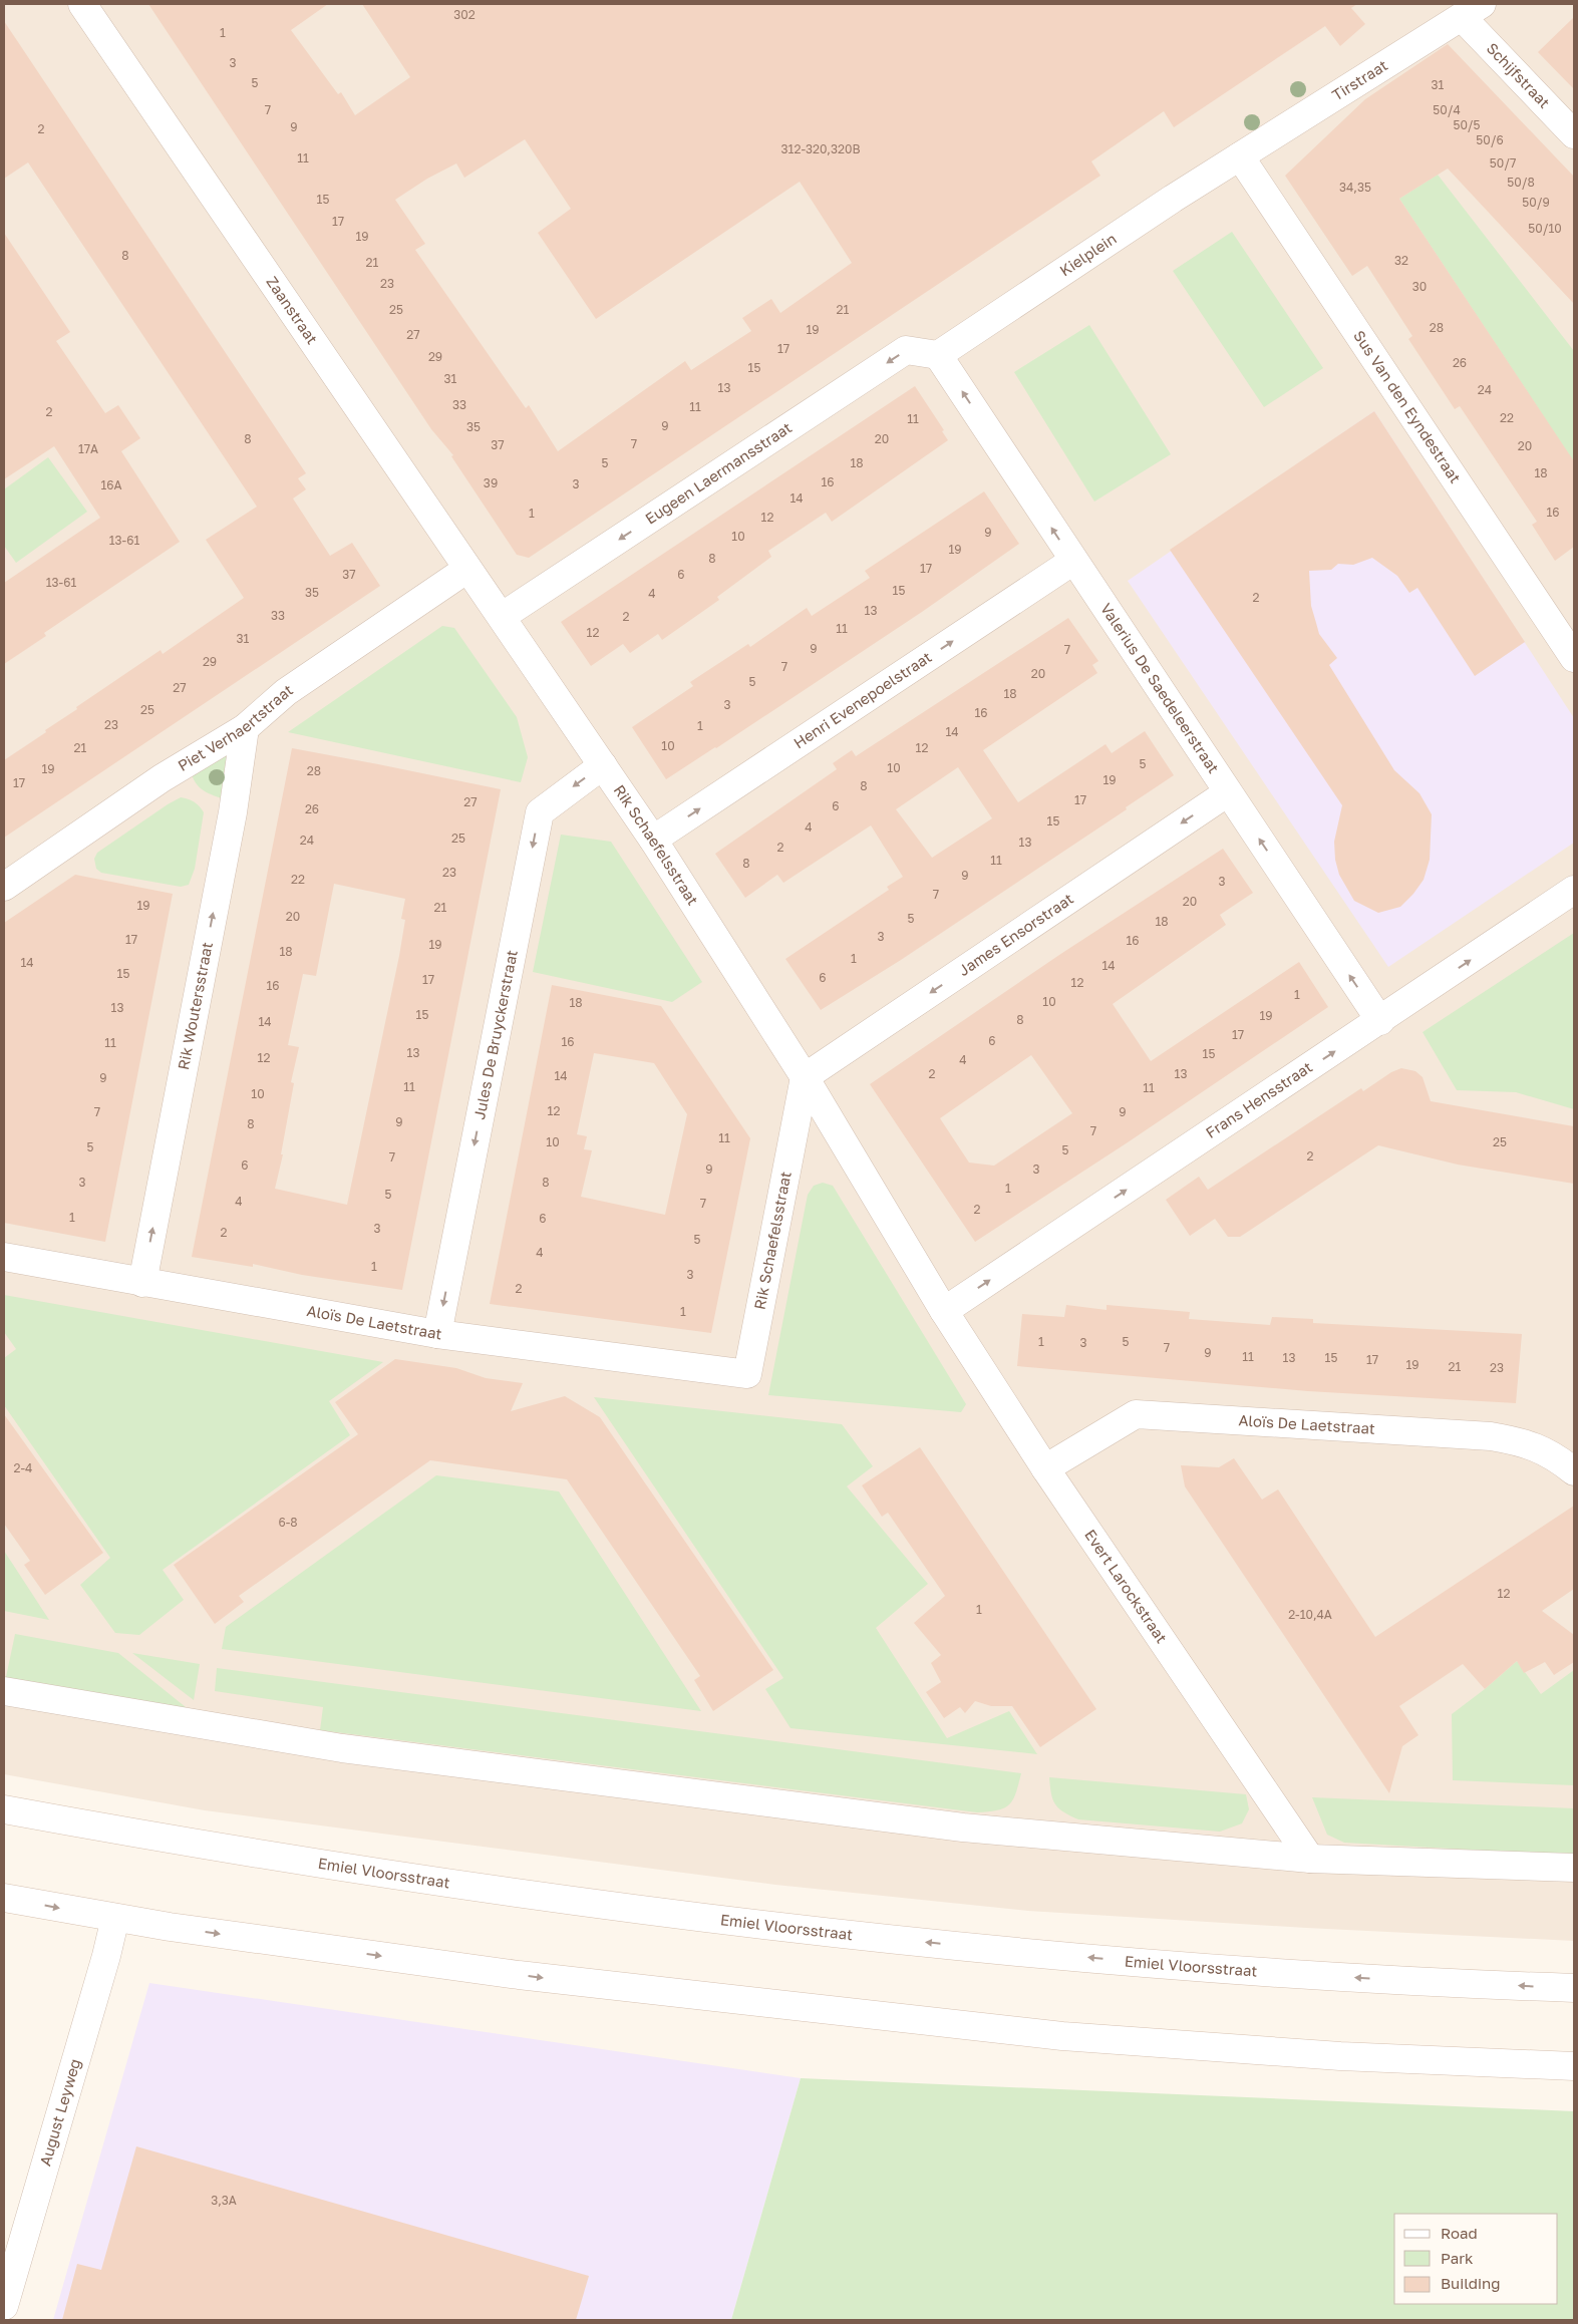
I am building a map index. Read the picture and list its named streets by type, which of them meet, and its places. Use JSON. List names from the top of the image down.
{
  "streets": {
    "street": [
      "Schijfstraat",
      "Tirstraat",
      "Kielplein",
      "Zaanstraat",
      "Sus Van den Eyndestraat",
      "Eugeen Laermansstraat",
      "Valerius De Saedeleerstraat",
      "Henri Evenepoelstraat",
      "Piet Verhaertstraat",
      "Rik Schaefelsstraat",
      "James Ensorstraat",
      "Rik Woutersstraat",
      "Jules De Bruyckerstraat",
      "Frans Hensstraat",
      "Aloïs De Laetstraat",
      "Evert Larockstraat",
      "Emiel Vloorsstraat",
      "August Leyweg"
    ]
  },
  "crossings": [
    ["Schijfstraat", "Tirstraat"],
    ["Tirstraat", "Kielplein"],
    ["Tirstraat", "Sus Van den Eyndestraat"],
    ["Kielplein", "Sus Van den Eyndestraat"],
    ["Kielplein", "Eugeen Laermansstraat"],
    ["Kielplein", "Valerius De Saedeleerstraat"],
    ["Zaanstraat", "Eugeen Laermansstraat"],
    ["Zaanstraat", "Piet Verhaertstraat"],
    ["Zaanstraat", "Rik Schaefelsstraat"],
    ["Eugeen Laermansstraat", "Valerius De Saedeleerstraat"],
    ["Eugeen Laermansstraat", "Rik Schaefelsstraat"],
    ["Valerius De Saedeleerstraat", "Henri Evenepoelstraat"],
    ["Valerius De Saedeleerstraat", "James Ensorstraat"],
    ["Valerius De Saedeleerstraat", "Frans Hensstraat"],
    ["Henri Evenepoelstraat", "Rik Schaefelsstraat"],
    ["Piet Verhaertstraat", "Rik Woutersstraat"],
    ["Rik Schaefelsstraat", "James Ensorstraat"],
    ["Rik Schaefelsstraat", "Jules De Bruyckerstraat"],
    ["Rik Schaefelsstraat", "Frans Hensstraat"],
    ["Rik Schaefelsstraat", "Aloïs De Laetstraat"],
    ["Rik Schaefelsstraat", "Evert Larockstraat"],
    ["Rik Woutersstraat", "Aloïs De Laetstraat"],
    ["Jules De Bruyckerstraat", "Aloïs De Laetstraat"],
    ["Frans Hensstraat", "Evert Larockstraat"],
    ["Aloïs De Laetstraat", "Evert Larockstraat"]
  ],
  "one_way": [
    "Eugeen Laermansstraat",
    "Valerius De Saedeleerstraat",
    "Henri Evenepoelstraat",
    "James Ensorstraat",
    "Rik Woutersstraat",
    "Jules De Bruyckerstraat",
    "Frans Hensstraat"
  ],
  "house_numbers": [
    "302",
    "1",
    "3",
    "5",
    "31",
    "7",
    "50/4",
    "50/5",
    "9",
    "2",
    "50/6",
    "312-320,320B",
    "11",
    "50/7",
    "50/8",
    "34,35",
    "15",
    "50/9",
    "17",
    "50/10",
    "19",
    "8",
    "32",
    "21",
    "23",
    "30",
    "25",
    "21",
    "28",
    "19",
    "27",
    "17",
    "29",
    "26",
    "15",
    "31",
    "13",
    "24",
    "33",
    "11",
    "2",
    "22",
    "11",
    "9",
    "35",
    "8",
    "20",
    "7",
    "37",
    "20",
    "17A",
    "5",
    "18",
    "18",
    "16",
    "39",
    "3",
    "16A",
    "14",
    "16",
    "1",
    "12",
    "9",
    "10",
    "13-61",
    "19",
    "8",
    "17",
    "37",
    "6",
    "13-61",
    "15",
    "35",
    "4",
    "2",
    "13",
    "33",
    "2",
    "11",
    "12",
    "31",
    "9",
    "7",
    "29",
    "7",
    "20",
    "5",
    "27",
    "18",
    "3",
    "25",
    "16",
    "23",
    "1",
    "14",
    "10",
    "21",
    "12",
    "5",
    "10",
    "19",
    "28",
    "19",
    "17",
    "8",
    "17",
    "27",
    "6",
    "26",
    "15",
    "4",
    "25",
    "24",
    "13",
    "2",
    "11",
    "8",
    "23",
    "9",
    "22",
    "3",
    "7",
    "20",
    "19",
    "21",
    "20",
    "5",
    "18",
    "3",
    "17",
    "16",
    "19",
    "18",
    "1",
    "14",
    "14",
    "15",
    "6",
    "17",
    "12",
    "16",
    "1",
    "10",
    "18",
    "13",
    "15",
    "19",
    "8",
    "14",
    "17",
    "6",
    "16",
    "11",
    "13",
    "15",
    "12",
    "4",
    "2",
    "13",
    "14",
    "9",
    "11",
    "11",
    "10",
    "12",
    "7",
    "9",
    "9",
    "8",
    "7",
    "11",
    "10",
    "25",
    "5",
    "5",
    "2",
    "7",
    "6",
    "9",
    "3",
    "3",
    "8",
    "1",
    "5",
    "4",
    "7",
    "2",
    "1",
    "6",
    "3",
    "2",
    "5",
    "4",
    "1",
    "3",
    "2",
    "1",
    "1",
    "5",
    "3",
    "7",
    "9",
    "11",
    "13",
    "15",
    "17",
    "19",
    "21",
    "23",
    "2-4",
    "6-8",
    "12",
    "1",
    "2-10,4A",
    "3,3A"
  ],
  "legend": ["Road", "Park", "Building"]
}
